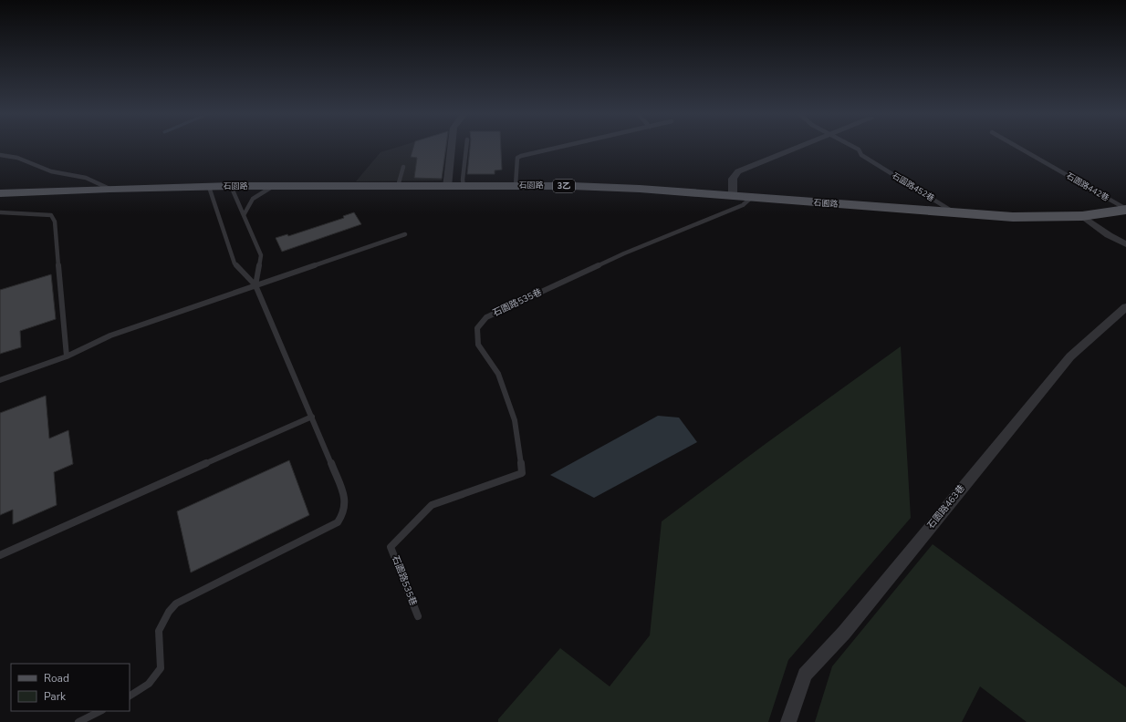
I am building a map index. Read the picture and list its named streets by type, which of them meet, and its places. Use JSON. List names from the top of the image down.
{
  "streets": {
    "main road": ["石園路", "3乙"],
    "street": ["石園路463巷"],
    "lane": ["石園路452巷", "石園路442巷", "石園路535巷"]
  },
  "crossings": [
    ["石園路", "石園路452巷"],
    ["石園路", "石園路442巷"],
    ["石園路", "石園路535巷"]
  ],
  "legend": ["Road", "Park"]
}
